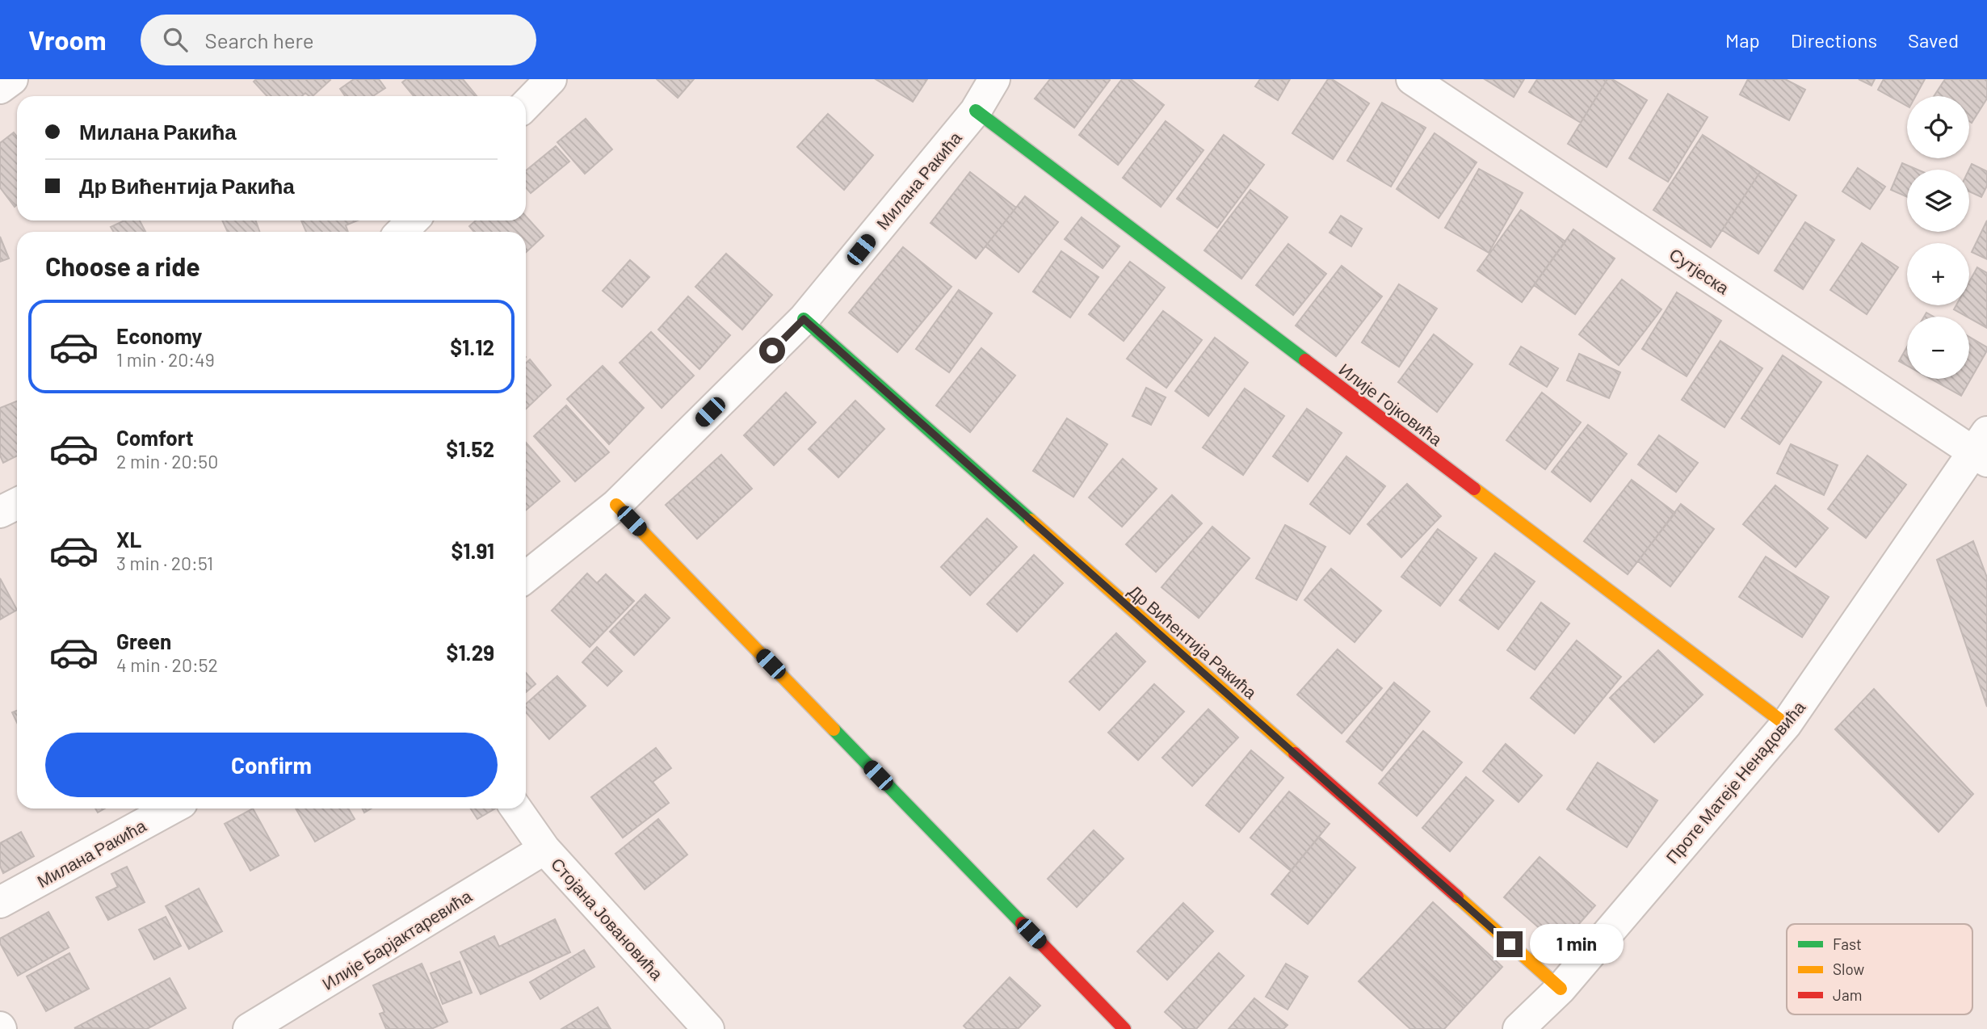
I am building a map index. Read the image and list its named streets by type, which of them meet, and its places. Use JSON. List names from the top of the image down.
{
  "streets": {
    "street": [
      "Милана Ракића",
      "Сутјеска",
      "Илије Гојковића",
      "Др Вићентија Ракића",
      "Проте Матеје Ненадовића",
      "Стојана Јовановића",
      "Илије Барјактаревића"
    ]
  },
  "crossings": [
    ["Милана Ракића", "Илије Гојковића"],
    ["Милана Ракића", "Др Вићентија Ракића"],
    ["Сутјеска", "Проте Матеје Ненадовића"],
    ["Илије Гојковића", "Проте Матеје Ненадовића"],
    ["Др Вићентија Ракића", "Проте Матеје Ненадовића"],
    ["Стојана Јовановића", "Илије Барјактаревића"]
  ],
  "legend": ["Fast", "Slow", "Jam"],
  "page": {
    "header": "Vroom",
    "search": "Search here",
    "nav": ["Map", "Directions", "Saved"],
    "map_buttons": ["+", "−"],
    "banner": ["Милана Ракића", "Др Вићентија Ракића"],
    "heading": "Choose a ride",
    "list": [
      {
        "name": "Economy",
        "note": "1 min · 20:49",
        "value": "$1.12"
      },
      {
        "name": "Comfort",
        "note": "2 min · 20:50",
        "value": "$1.52"
      },
      {
        "name": "XL",
        "note": "3 min · 20:51",
        "value": "$1.91"
      },
      {
        "name": "Green",
        "note": "4 min · 20:52",
        "value": "$1.29"
      }
    ],
    "buttons": "Confirm",
    "bubble": "1 min"
  }
}
